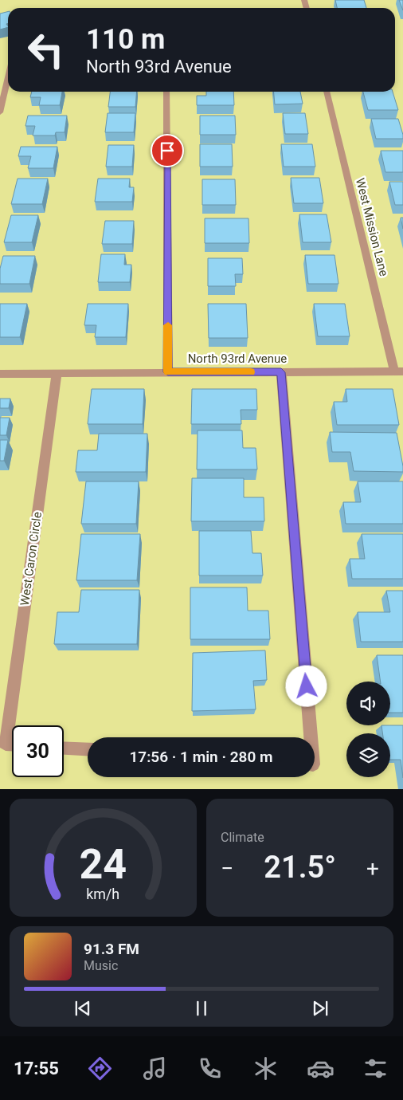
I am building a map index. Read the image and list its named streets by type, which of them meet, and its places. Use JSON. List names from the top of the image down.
{
  "streets": {
    "street": ["West Mission Lane", "North 93rd Avenue", "West Caron Circle"]
  },
  "crossings": [
    ["West Mission Lane", "North 93rd Avenue"],
    ["North 93rd Avenue", "West Caron Circle"]
  ],
  "page": {
    "turn": ["110 m", "North 93rd Avenue"],
    "limit": "30",
    "trip": "17:56 · 1 min · 280 m",
    "tile": "Climate",
    "heat": ["−", "21.5°", "+"],
    "song": ["91.3 FM", "Music"],
    "tabs": "17:55",
    "gauge": ["24", "km/h"]
  }
}
